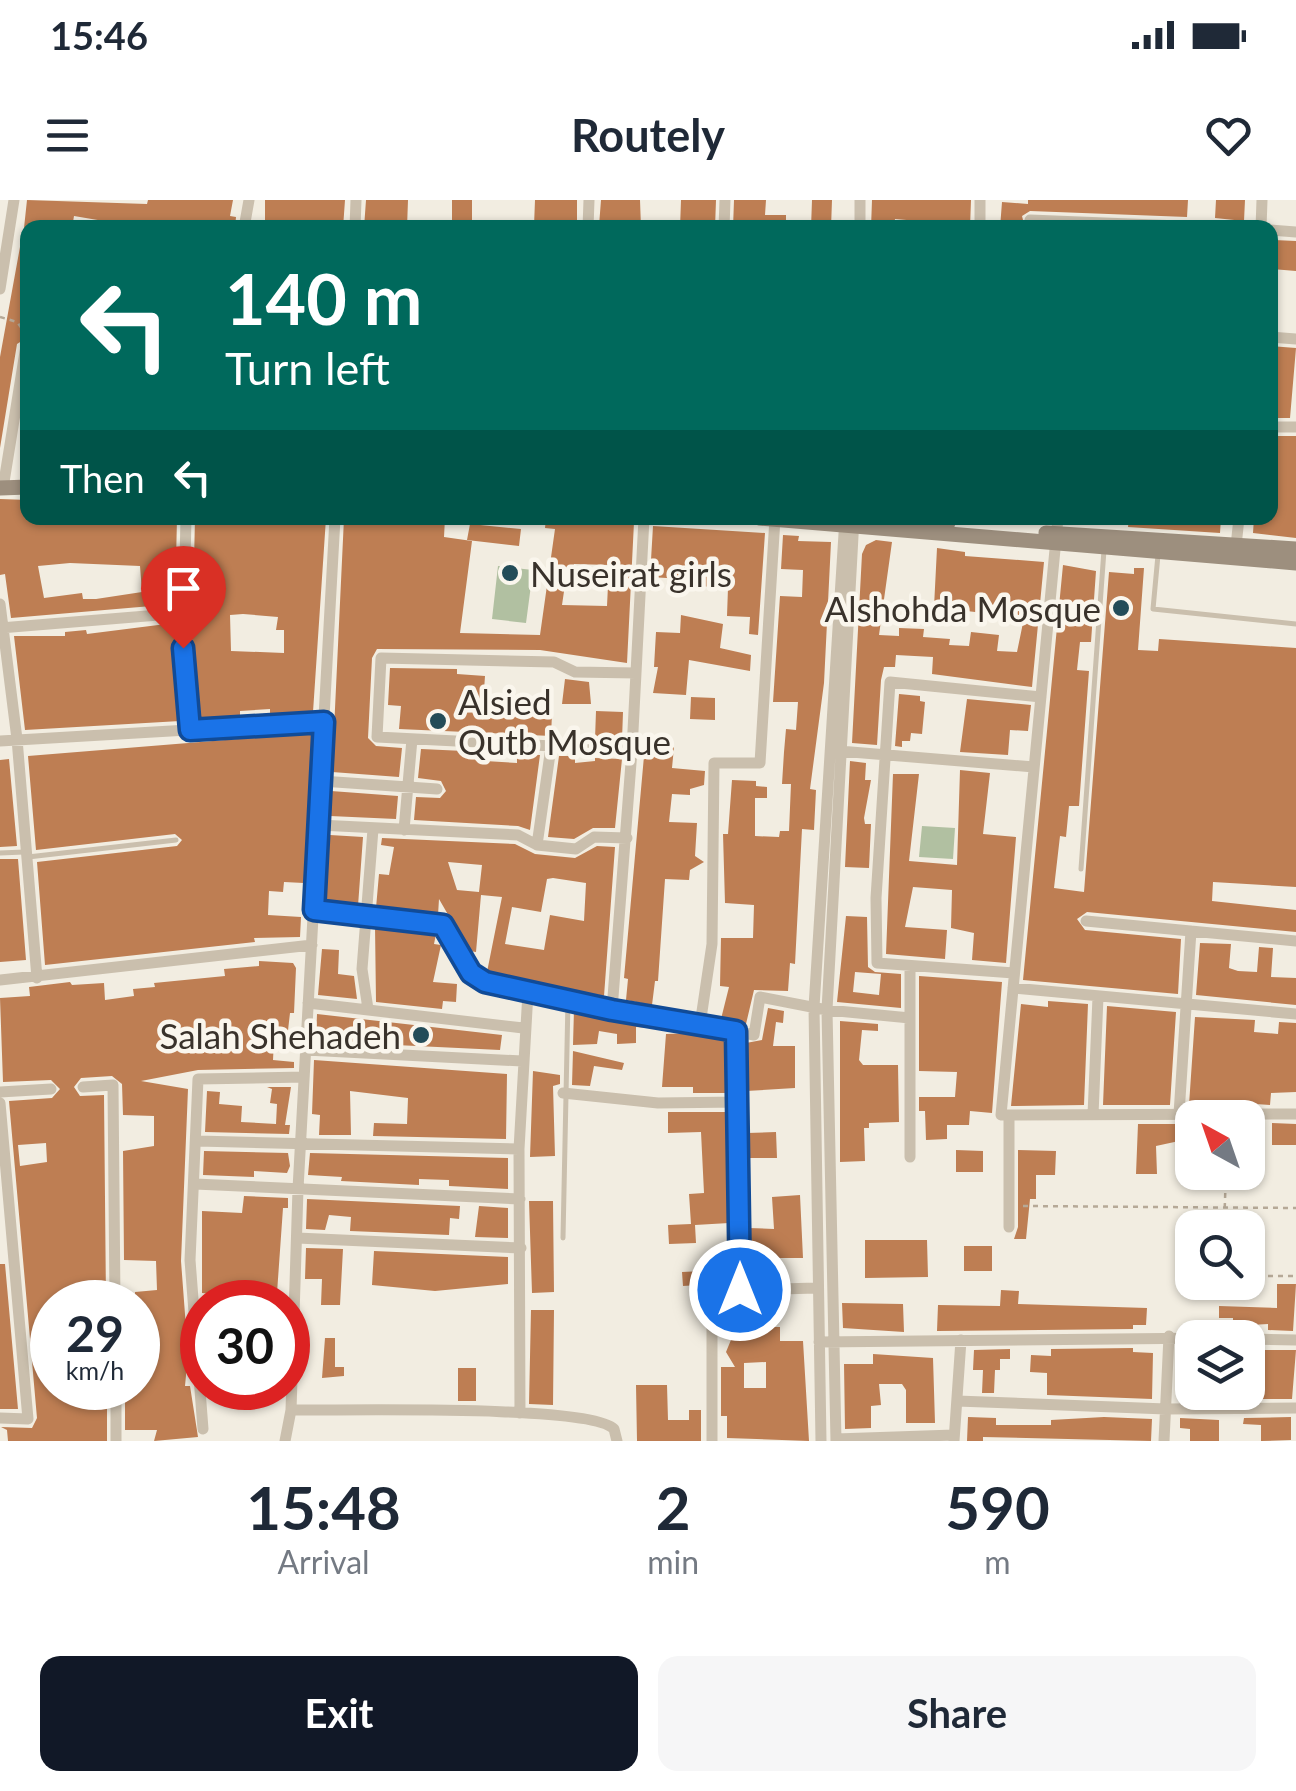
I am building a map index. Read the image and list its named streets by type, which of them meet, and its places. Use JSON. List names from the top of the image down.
{
  "places": [
    "Nuseirat girls",
    "Alshohda Mosque",
    "Alsied Qutb Mosque",
    "Salah Shehadeh"
  ],
  "north": "top left",
  "page": {
    "status": "15:46",
    "header": "Routely",
    "turn": ["140 m", "Turn left"],
    "then": "Then",
    "speed": "29 km/h",
    "limit": "30",
    "eta": [
      "15:48",
      "Arrival",
      "2",
      "min",
      "590",
      "m"
    ],
    "buttons": ["Exit", "Share"]
  }
}
